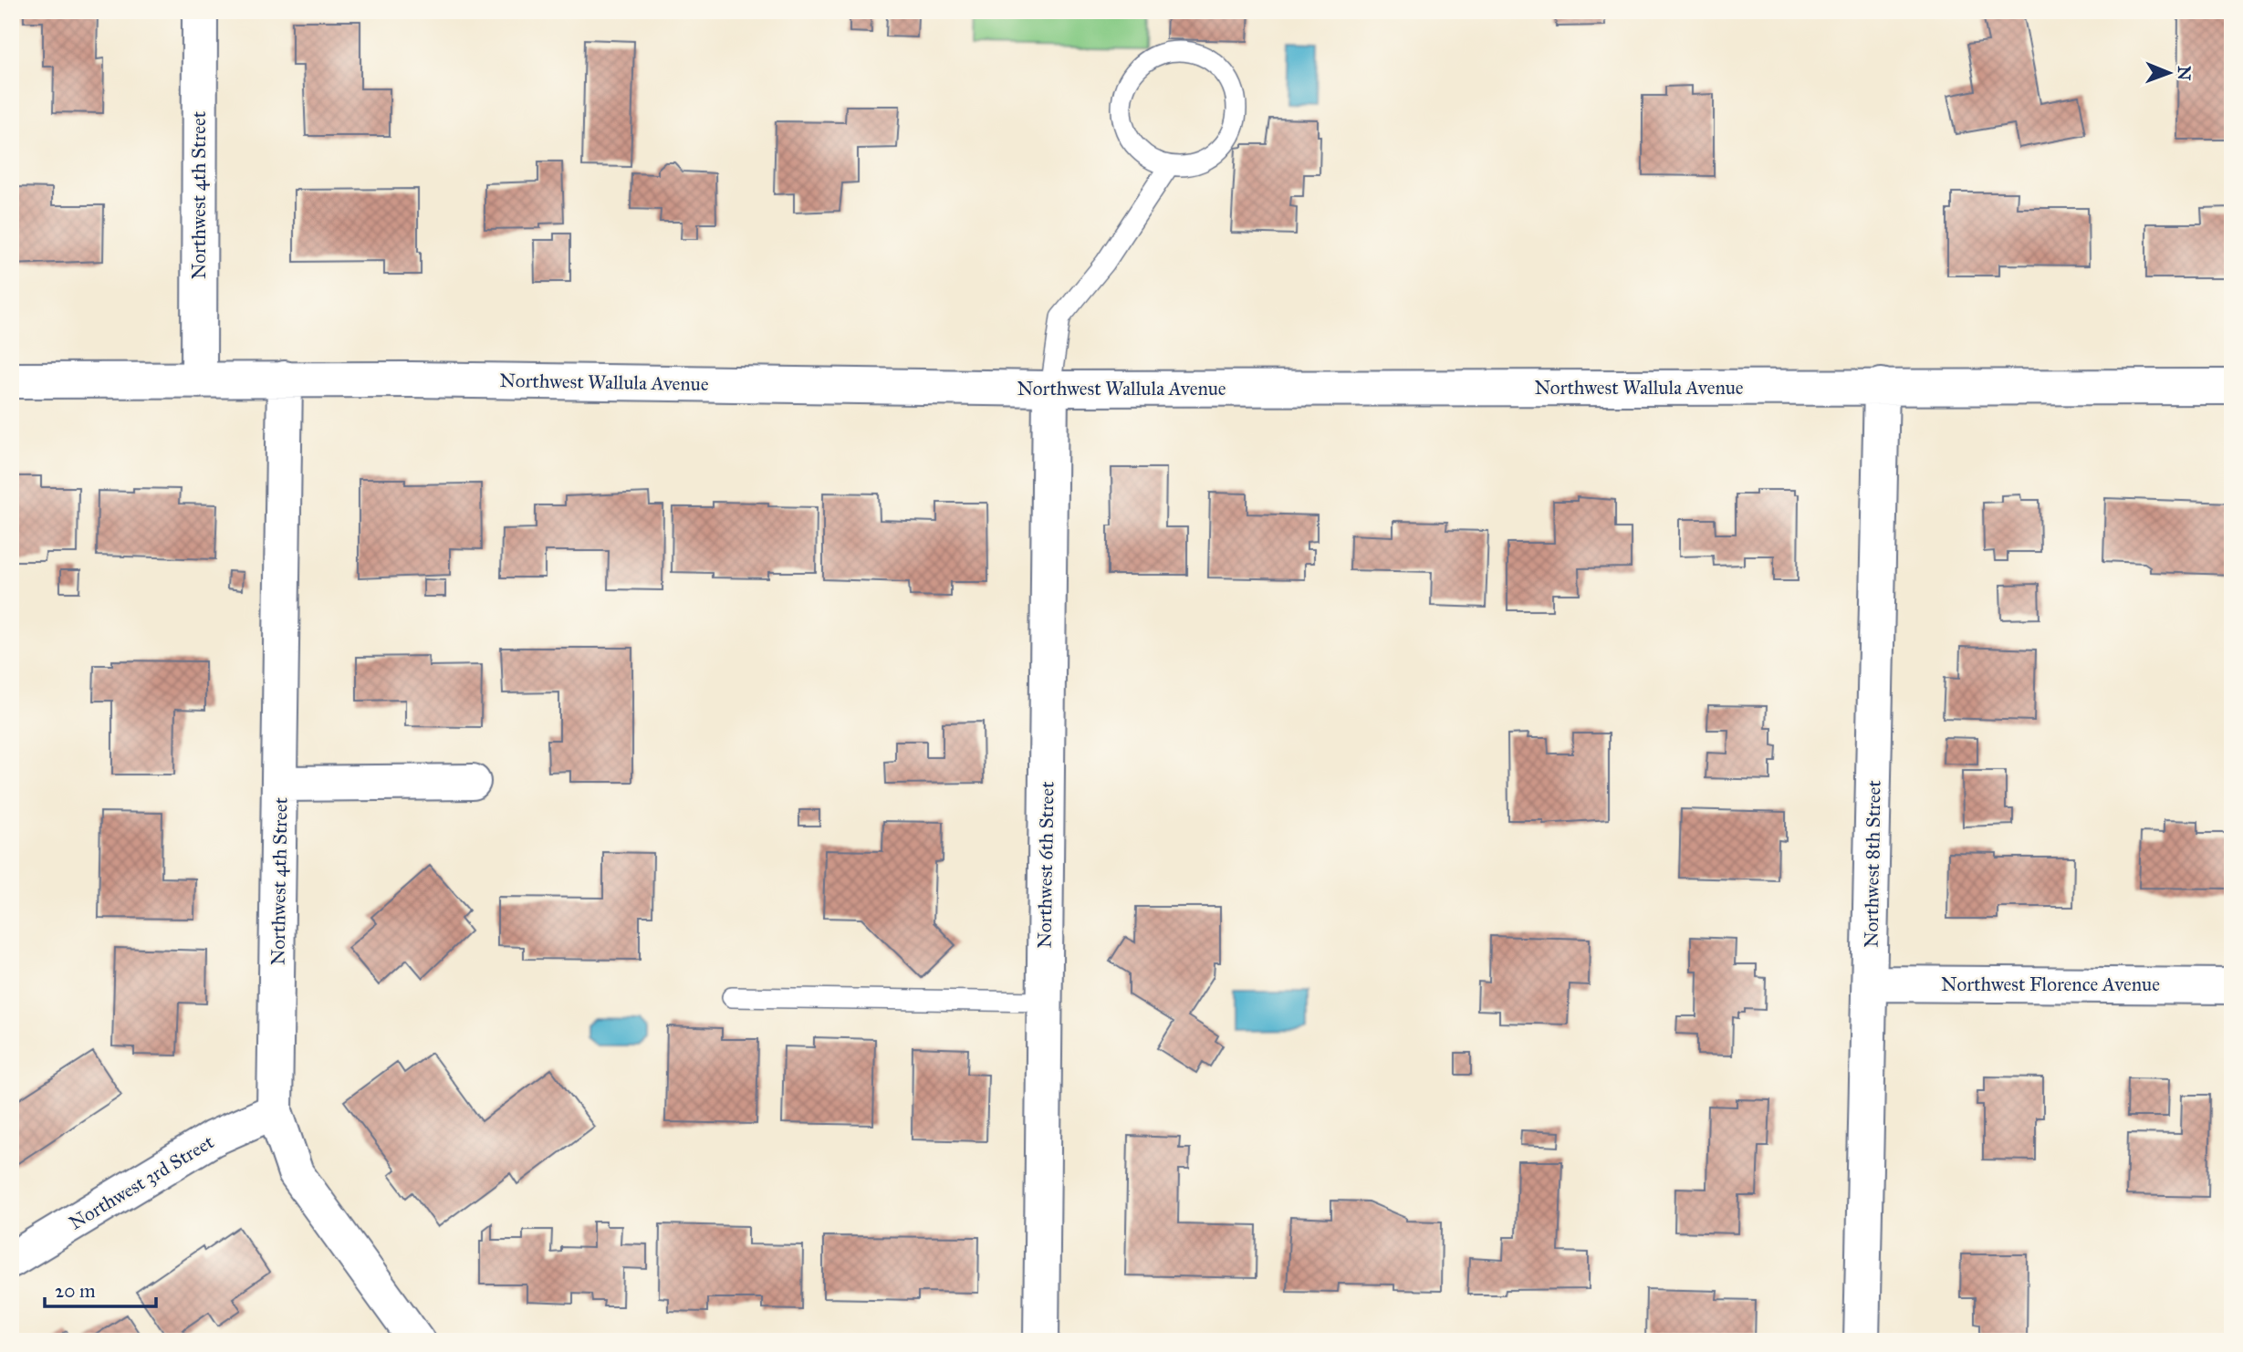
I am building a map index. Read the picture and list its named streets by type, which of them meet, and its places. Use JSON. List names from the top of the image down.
{
  "streets": {
    "street": [
      "Northwest 4th Street",
      "Northwest Wallula Avenue",
      "Northwest 8th Street",
      "Northwest 6th Street",
      "Northwest Florence Avenue",
      "Northwest 3rd Street"
    ]
  },
  "crossings": [
    ["Northwest 4th Street", "Northwest Wallula Avenue"],
    ["Northwest 4th Street", "Northwest 3rd Street"],
    ["Northwest Wallula Avenue", "Northwest 8th Street"],
    ["Northwest Wallula Avenue", "Northwest 6th Street"],
    ["Northwest 8th Street", "Northwest Florence Avenue"]
  ],
  "scale_bar": "20 m",
  "north": "right"
}
